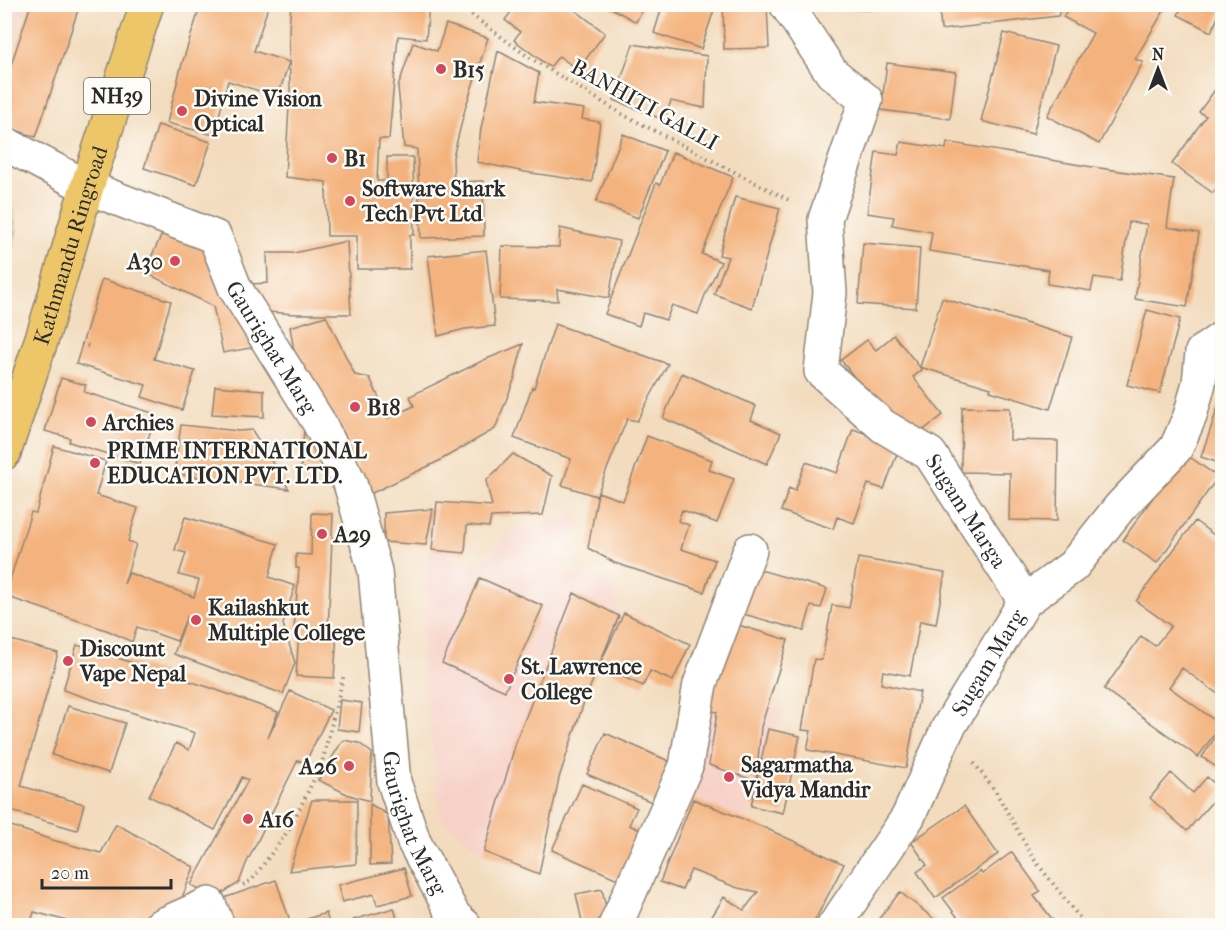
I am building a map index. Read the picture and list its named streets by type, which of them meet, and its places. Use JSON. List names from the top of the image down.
{
  "streets": {
    "highway": ["NH39", "Kathmandu Ringroad"],
    "street": ["Gaurighat Marg", "Sugam Marga", "Sugam Marg"],
    "path": ["BANHITI GALLI"]
  },
  "crossings": [
    ["BANHITI GALLI", "Sugam Marga"],
    ["Kathmandu Ringroad", "Gaurighat Marg"],
    ["Sugam Marga", "Sugam Marg"]
  ],
  "places": [
    "B15",
    "Divine Vision Optical",
    "B1",
    "Software Shark Tech Pvt Ltd",
    "A30",
    "B18",
    "Archies",
    "PRIME INTERNATIONAL EDUCATION PVT. LTD.",
    "A29",
    "Kailashkut Multiple College",
    "Discount Vape Nepal",
    "St. Lawrence College",
    "A26",
    "Sagarmatha Vidya Mandir",
    "A16"
  ],
  "scale_bar": "20 m",
  "north": "top"
}
